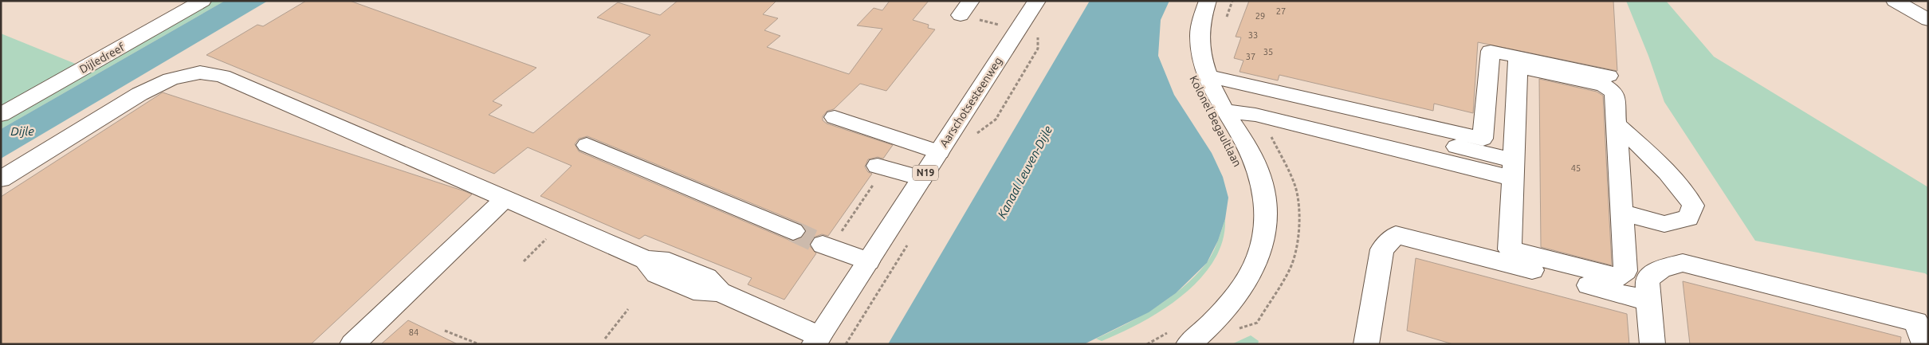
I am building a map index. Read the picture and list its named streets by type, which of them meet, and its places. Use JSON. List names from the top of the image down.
{
  "streets": {
    "street": [
      "Dijledreef",
      "Aarschotsesteenweg",
      "Kolonel Begaultlaan",
      "N19"
    ]
  },
  "water": ["Dijle", "Kanaal Leuven-Dijle"],
  "house_numbers": [
    "27",
    "29",
    "33",
    "35",
    "37",
    "45",
    "84"
  ]
}
